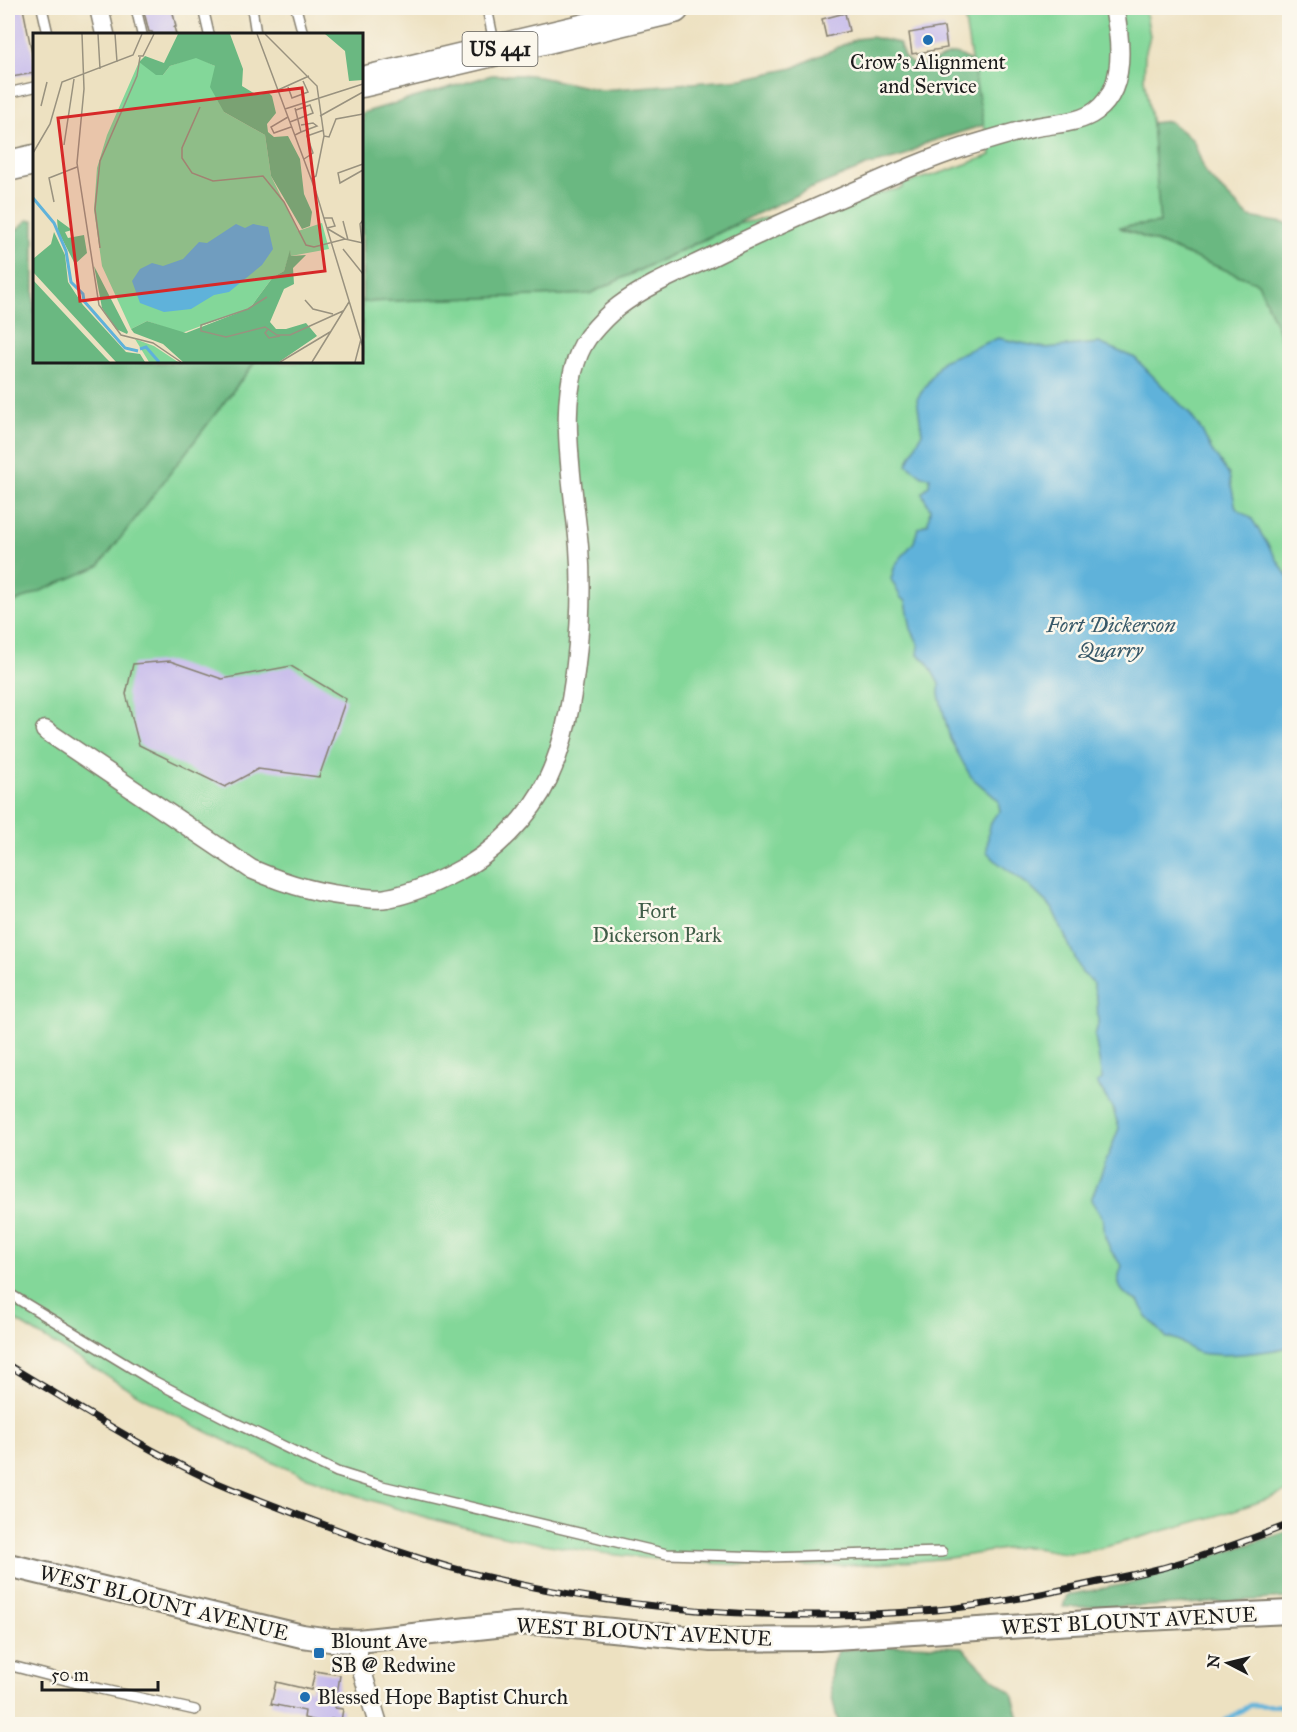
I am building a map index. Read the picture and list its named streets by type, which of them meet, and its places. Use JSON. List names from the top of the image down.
{
  "streets": {
    "highway": ["US 441"],
    "street": ["WEST BLOUNT AVENUE"]
  },
  "water": ["Fort Dickerson Quarry"],
  "parks": ["Fort Dickerson Park"],
  "places": {
    "other": ["Crow's Alignment and Service", "Blessed Hope Baptist Church"],
    "transit": ["Blount Ave SB @ Redwine"]
  },
  "scale_bar": "50 m",
  "north": "left"
}
